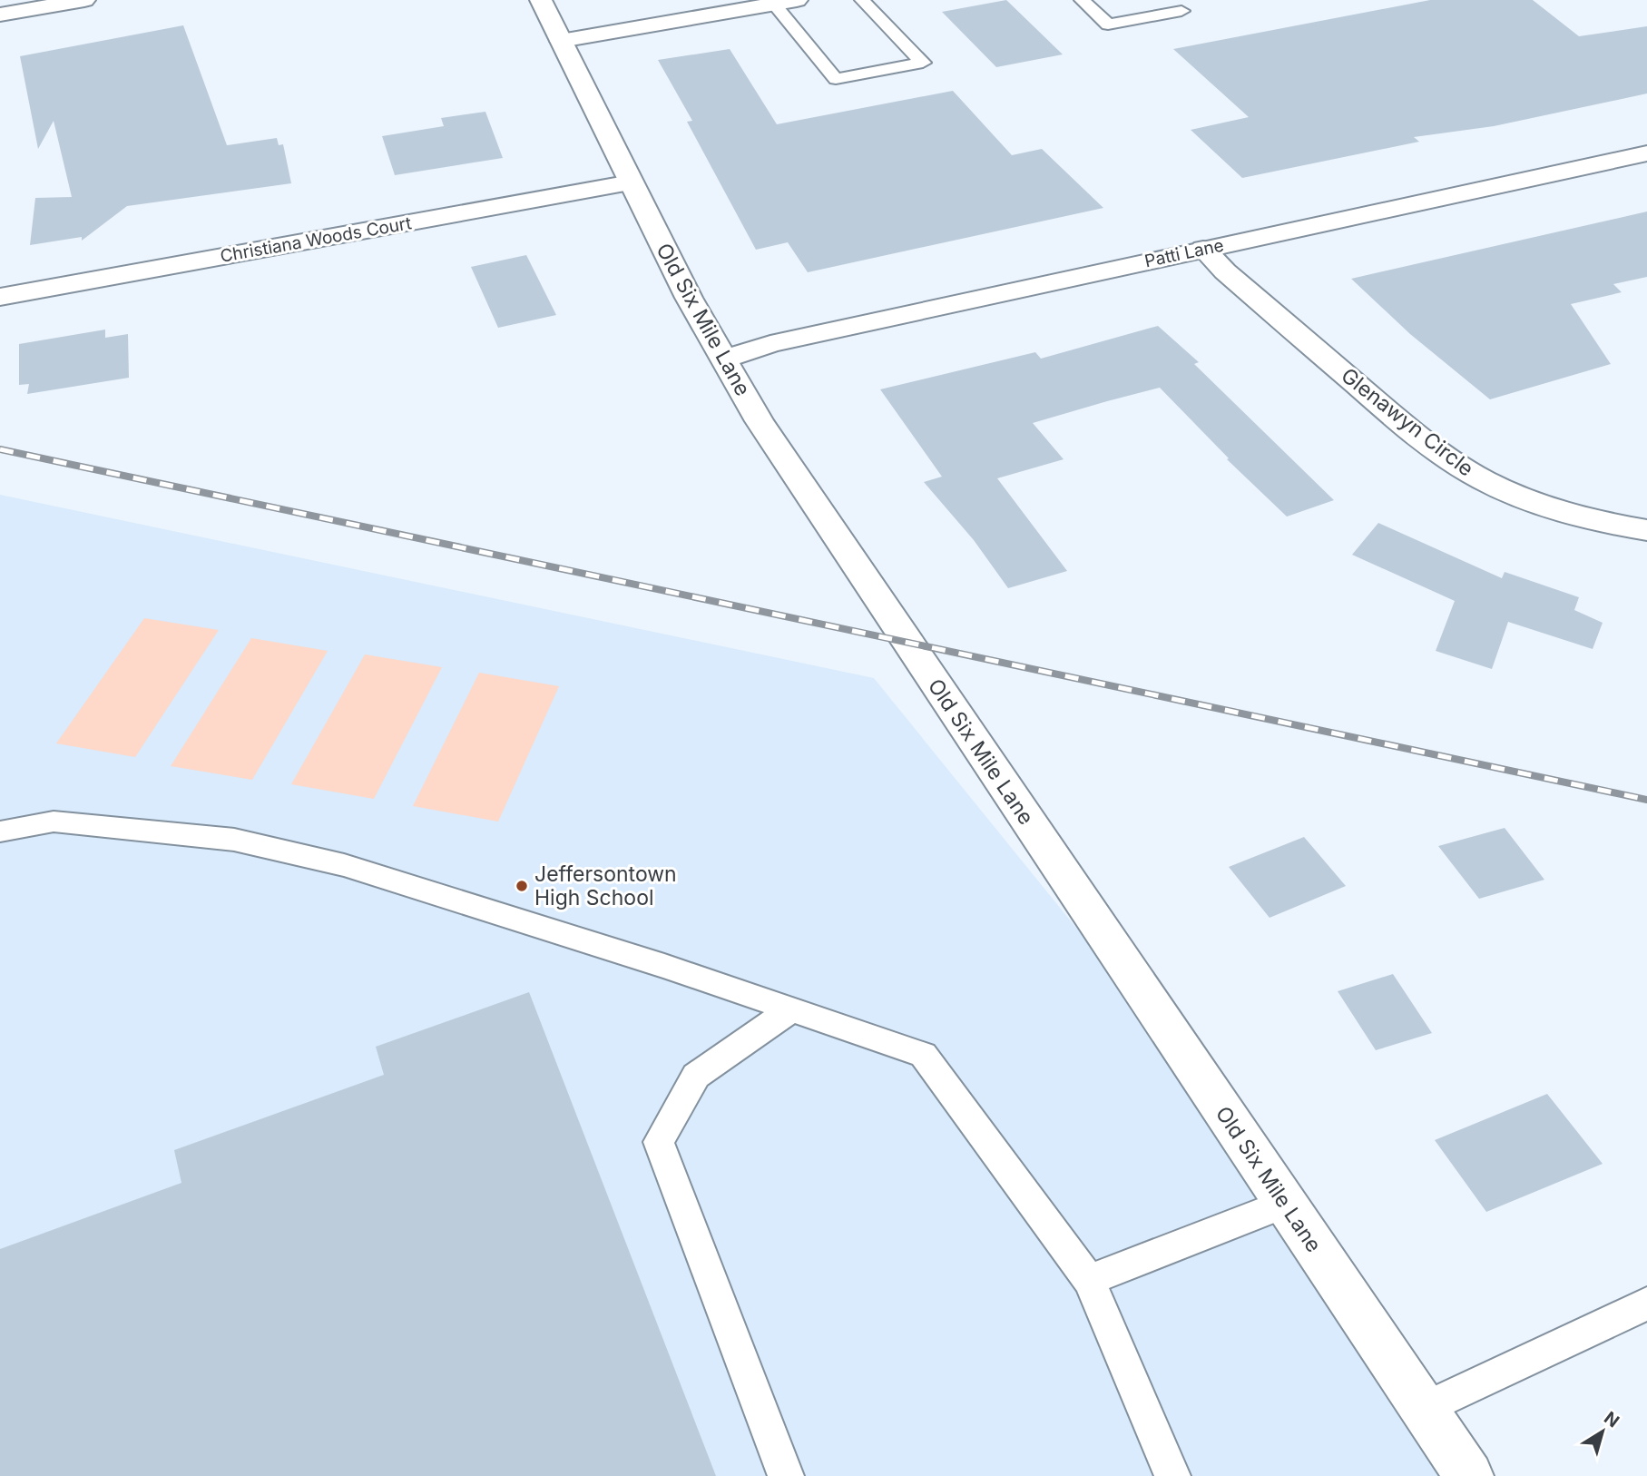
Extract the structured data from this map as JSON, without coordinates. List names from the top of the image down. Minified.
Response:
{"streets":{"street":["Christiana Woods Court","Patti Lane","Old Six Mile Lane","Glenawyn Circle"]},"crossings":[["Christiana Woods Court","Old Six Mile Lane"],["Patti Lane","Old Six Mile Lane"],["Patti Lane","Glenawyn Circle"]],"places":["Jeffersontown High School"],"north":"top right"}
